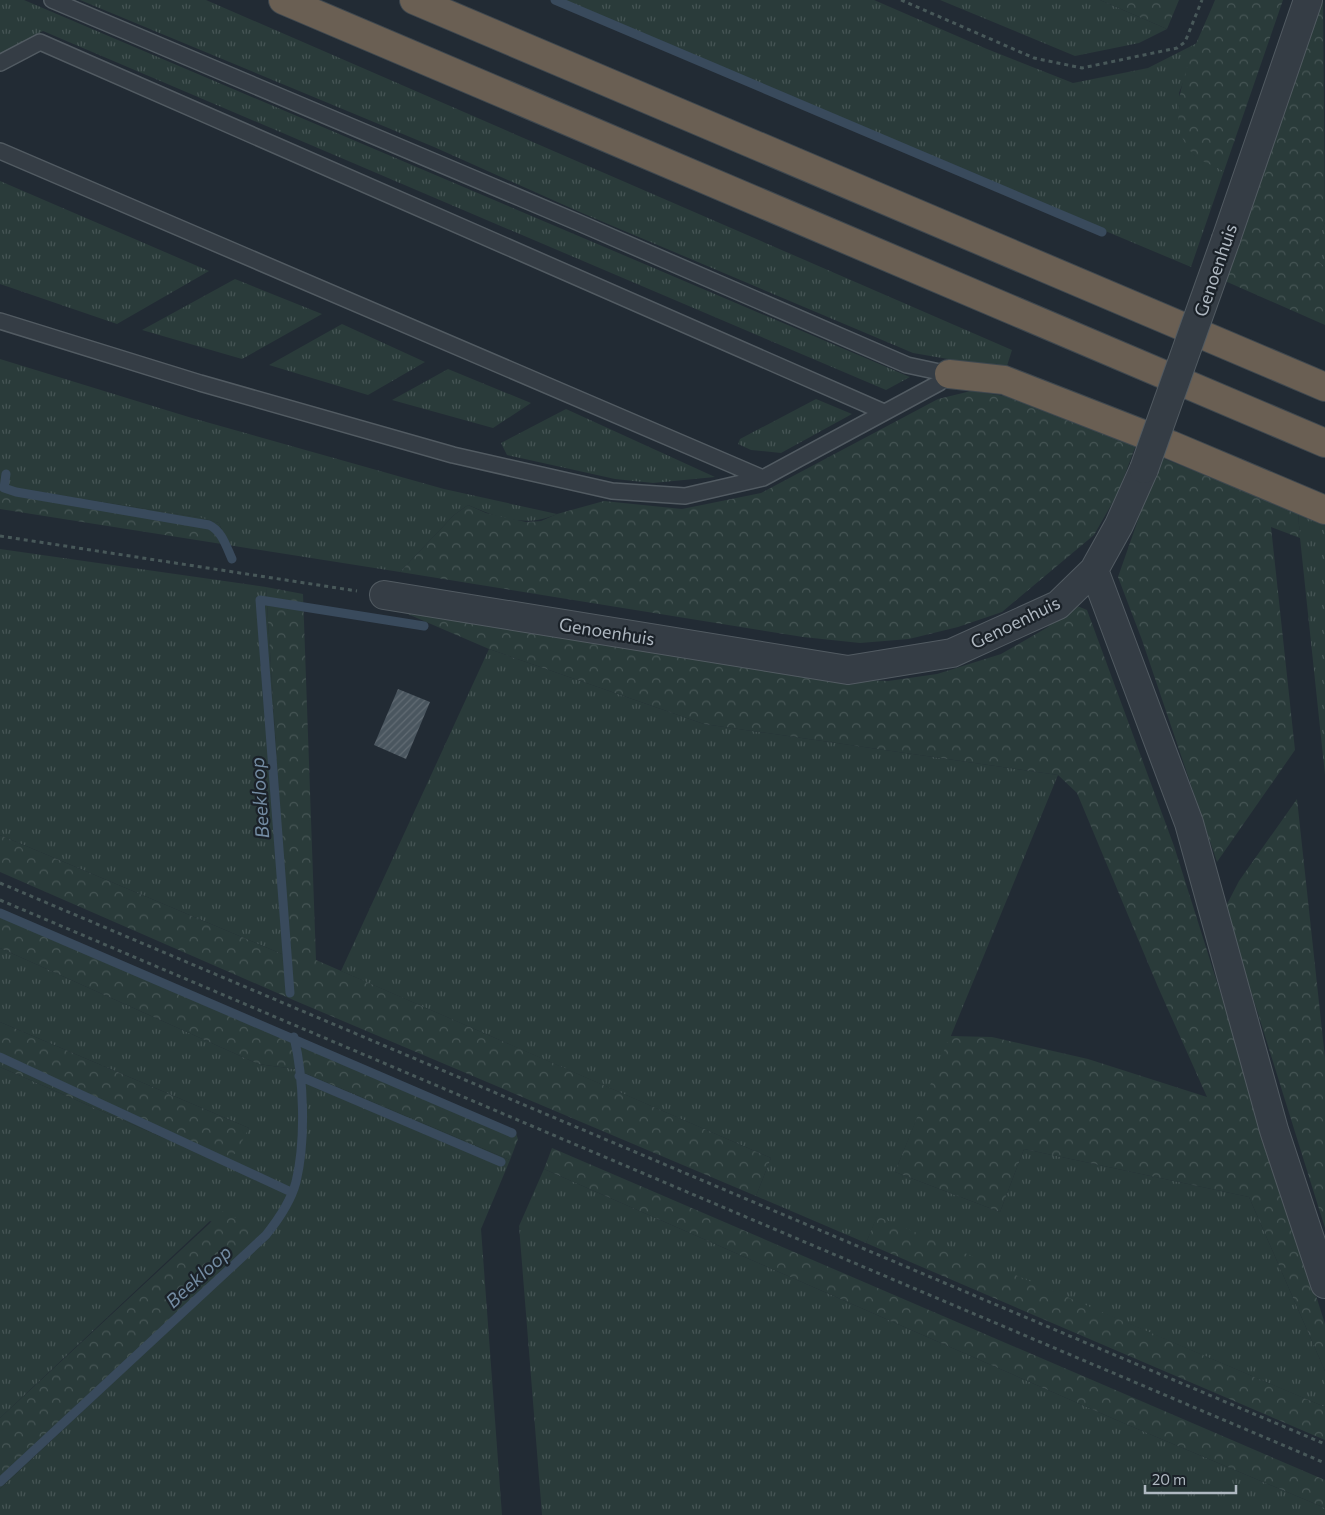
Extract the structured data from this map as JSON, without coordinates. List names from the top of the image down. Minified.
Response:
{"streets":{"street":["Genoenhuis"]},"water":["Beekloop"],"scale_bar":"20 m"}
